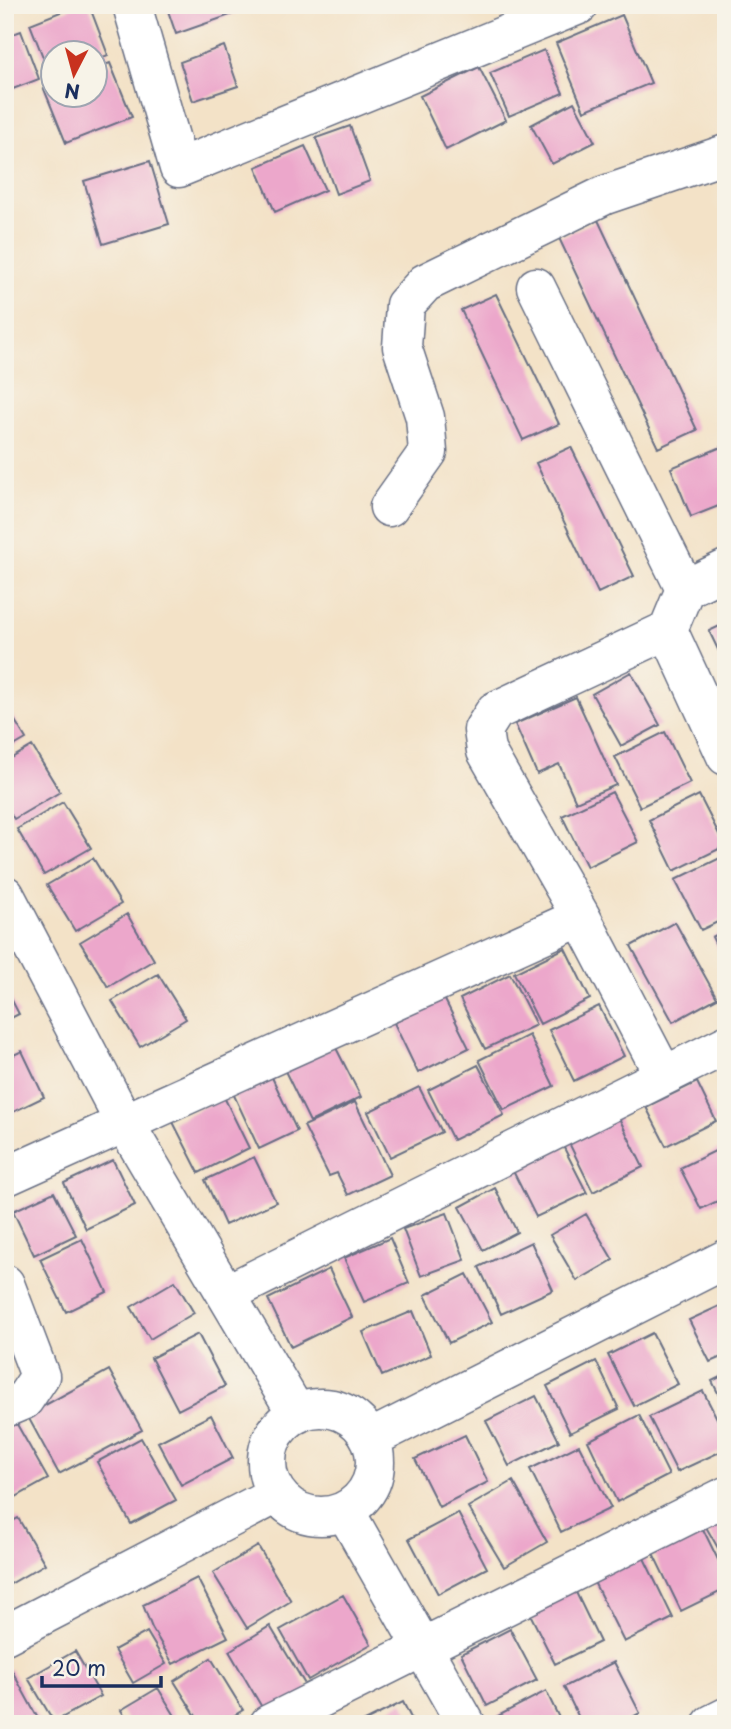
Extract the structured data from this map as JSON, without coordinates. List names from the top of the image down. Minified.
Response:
{"scale_bar":"20 m","north":"bottom"}
